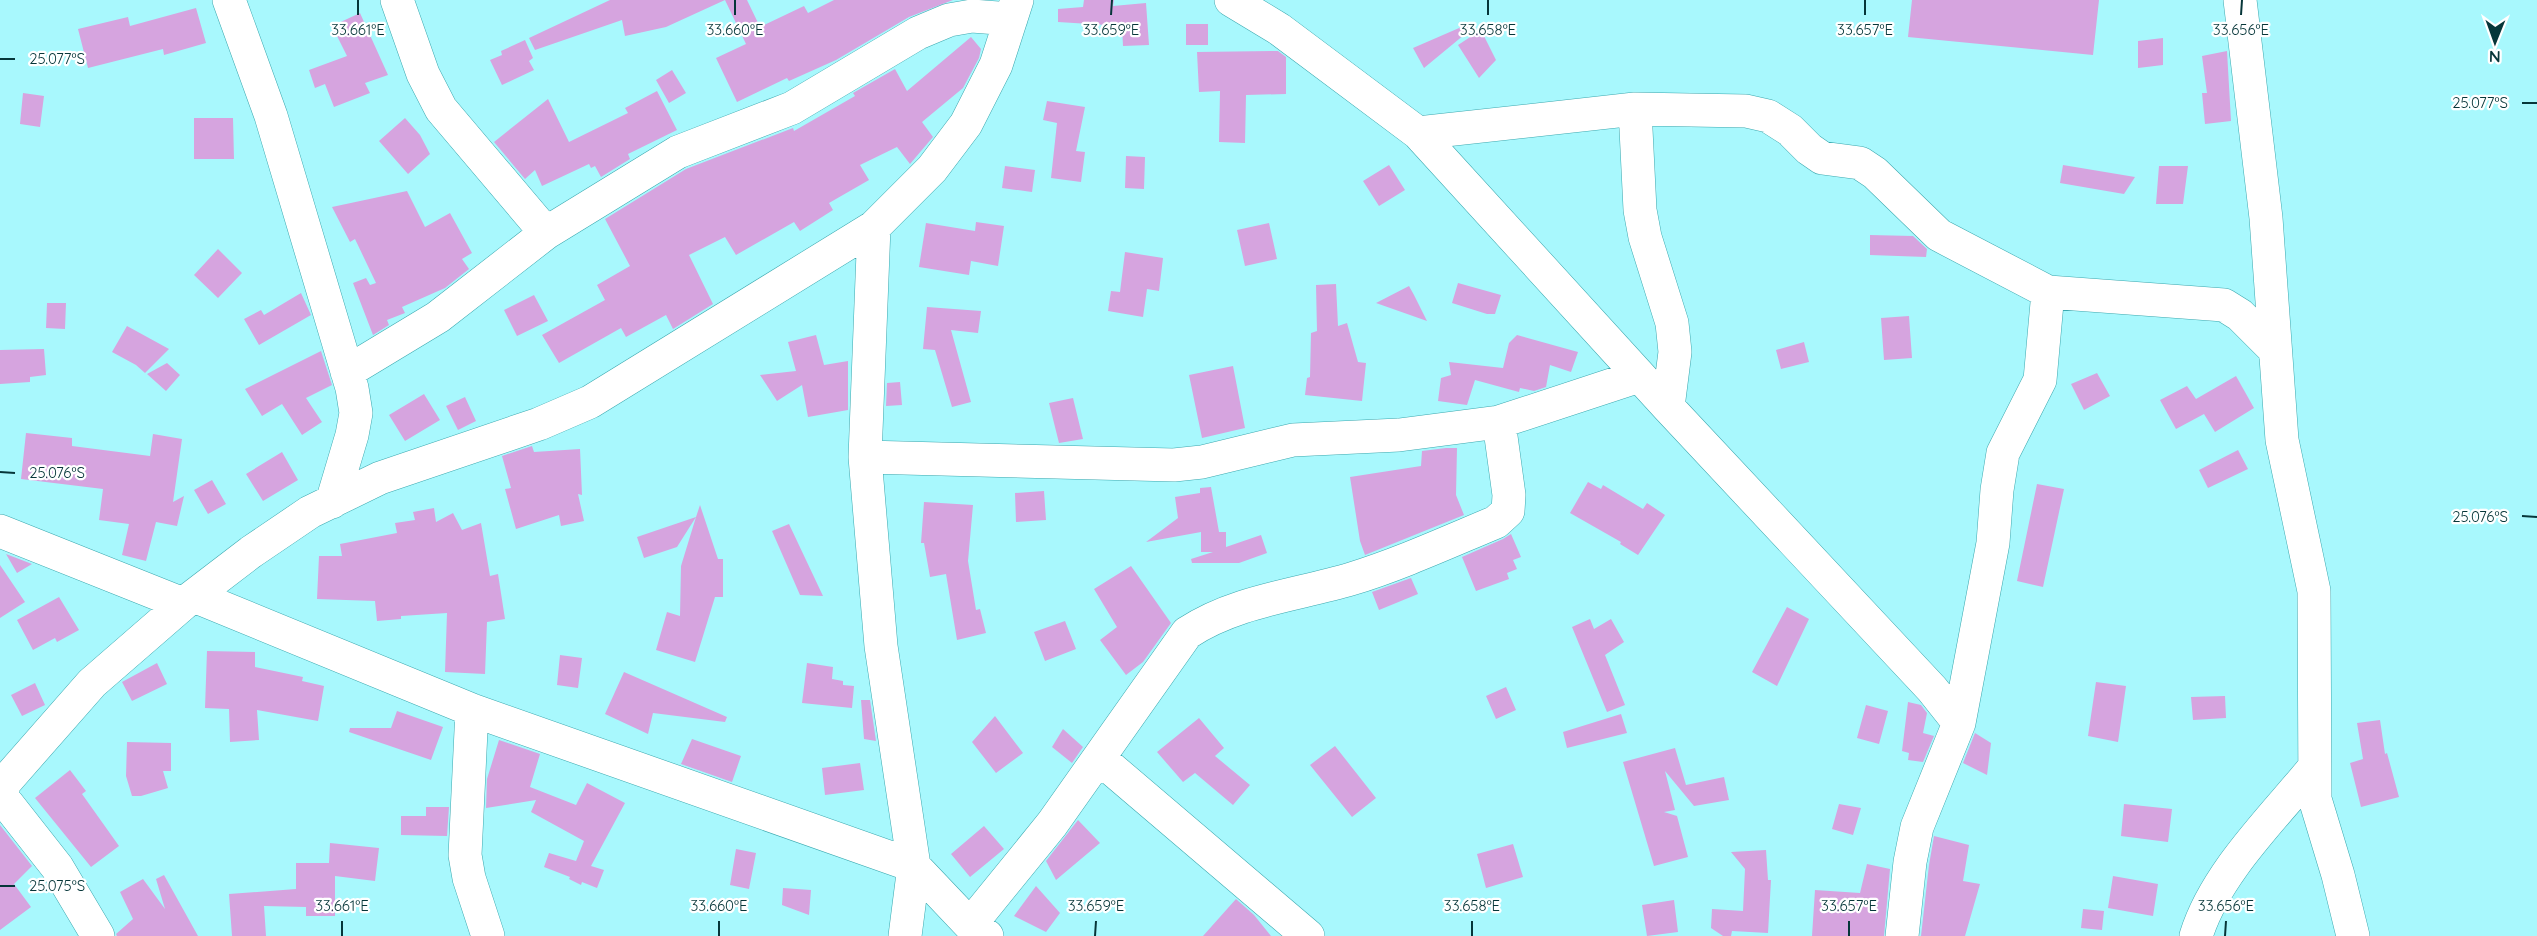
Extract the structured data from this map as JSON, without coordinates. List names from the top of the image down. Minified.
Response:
{"north":"bottom","coordinates":["33.661°E","33.660°E","33.659°E","33.658°E","33.657°E","33.656°E","25.077°S","25.076°S","25.075°S"]}
